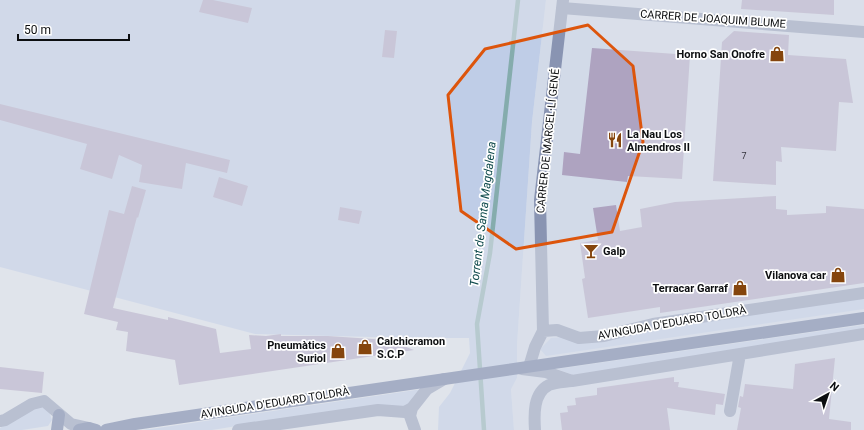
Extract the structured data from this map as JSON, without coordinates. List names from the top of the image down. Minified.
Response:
{"streets":{"street":["CARRER DE JOAQUIM BLUME","CARRER DE MARCEL·LÍ GENÉ","AVINGUDA D'EDUARD TOLDRÀ"]},"crossings":[["CARRER DE JOAQUIM BLUME","CARRER DE MARCEL·LÍ GENÉ"],["CARRER DE MARCEL·LÍ GENÉ","AVINGUDA D'EDUARD TOLDRÀ"]],"water":["Torrent de Santa Magdalena"],"places":{"shop":["Horno San Onofre","Vilanova car","Terracar Garraf","Calchicramon S.C.P","Pneumàtics Suriol"],"restaurant":["La Nau Los Almendros II"],"bar":["Galp"]},"house_numbers":["7"],"scale_bar":"50 m","north":"top right"}
